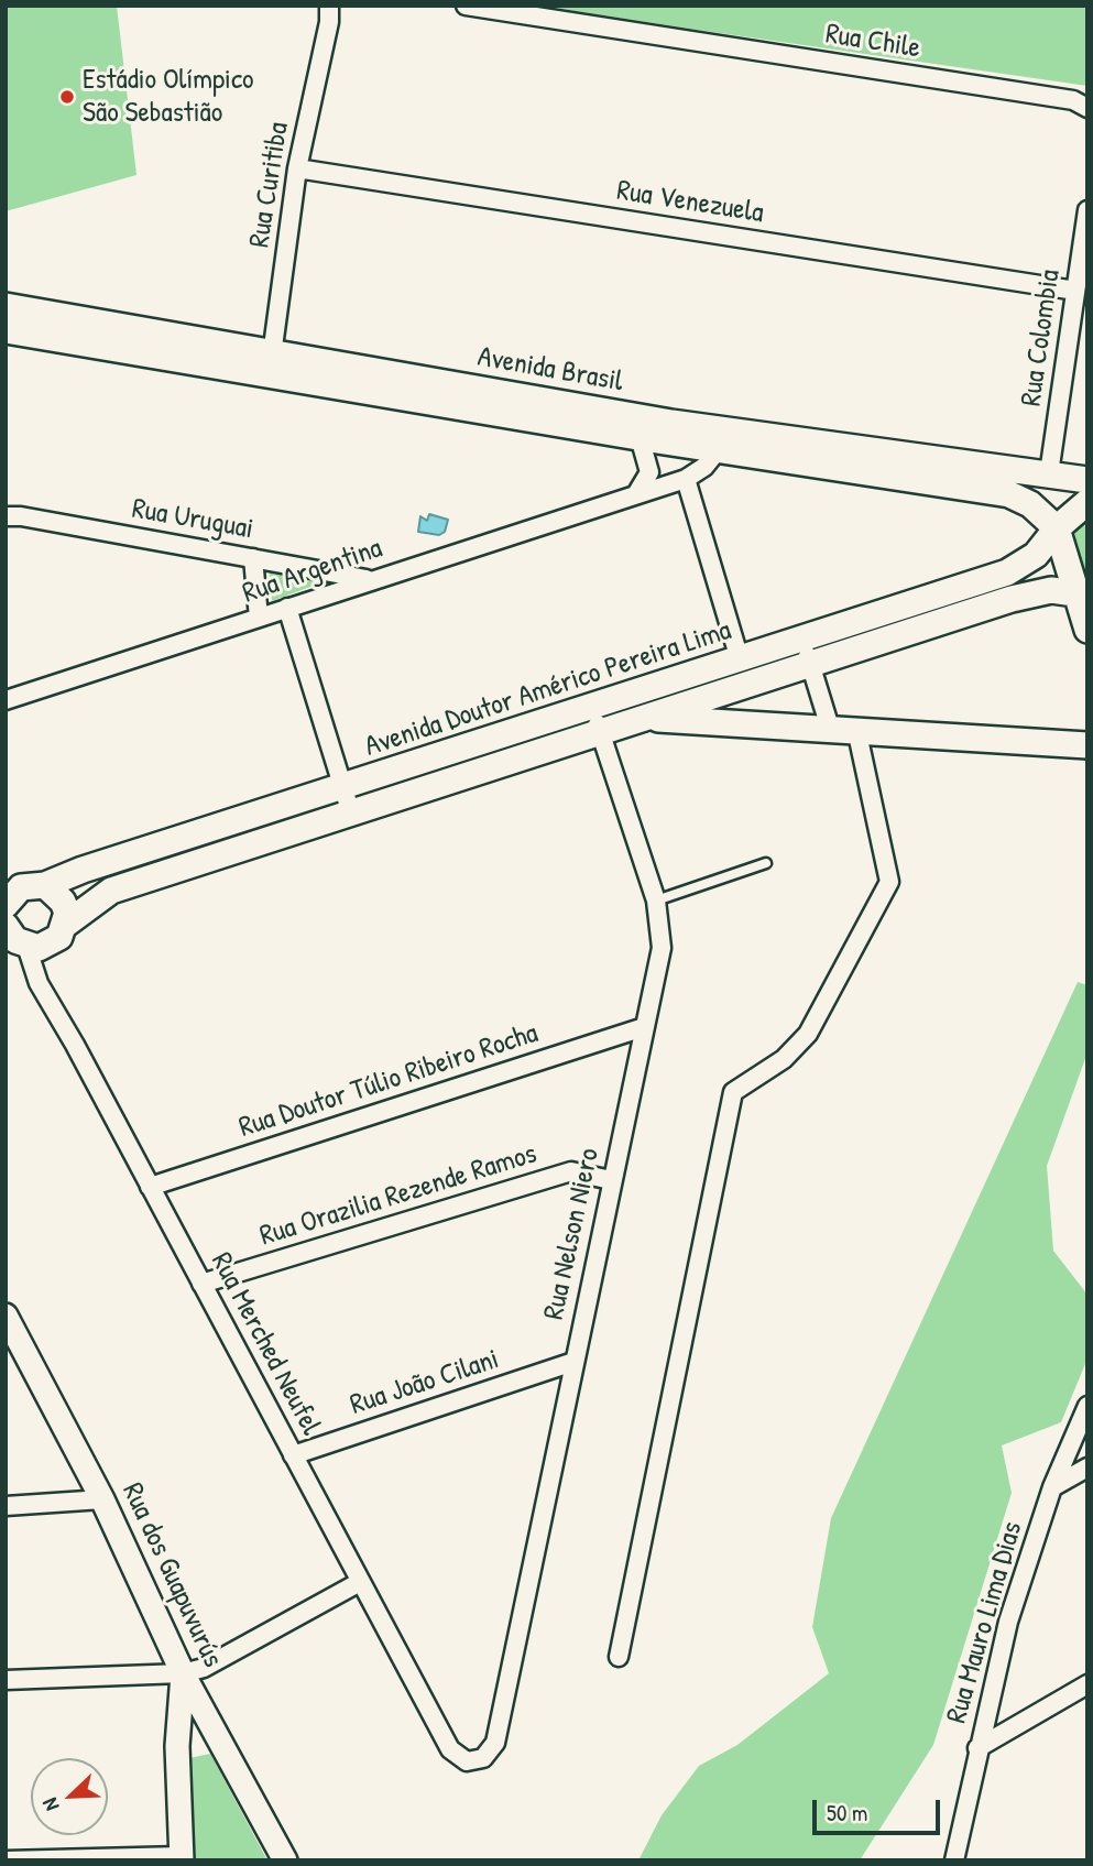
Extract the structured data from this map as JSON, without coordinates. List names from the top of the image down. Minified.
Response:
{"streets":{"main road":["Avenida Brasil","Avenida Doutor Américo Pereira Lima"],"street":["Rua Chile","Rua Curitiba","Rua Venezuela","Rua Colombia","Rua Uruguai","Rua Argentina","Rua Doutor Túlio Ribeiro Rocha","Rua Orazilia Rezende Ramos","Rua Nelson Niero","Rua Merched Neufel","Rua João Cilani","Rua dos Guapuvurús","Rua Mauro Lima Dias"]},"crossings":[["Rua Curitiba","Rua Venezuela"],["Rua Curitiba","Avenida Brasil"],["Rua Venezuela","Rua Colombia"],["Rua Colombia","Avenida Brasil"],["Avenida Brasil","Rua Argentina"],["Avenida Brasil","Avenida Doutor Américo Pereira Lima"],["Rua Uruguai","Rua Argentina"],["Avenida Doutor Américo Pereira Lima","Rua Nelson Niero"],["Avenida Doutor Américo Pereira Lima","Rua Merched Neufel"],["Rua Doutor Túlio Ribeiro Rocha","Rua Nelson Niero"],["Rua Doutor Túlio Ribeiro Rocha","Rua Merched Neufel"],["Rua Orazilia Rezende Ramos","Rua Nelson Niero"],["Rua Orazilia Rezende Ramos","Rua Merched Neufel"],["Rua Nelson Niero","Rua Merched Neufel"],["Rua Nelson Niero","Rua João Cilani"],["Rua Merched Neufel","Rua João Cilani"]],"places":["Estádio Olímpico São Sebastião"],"scale_bar":"50 m","north":"bottom left"}
